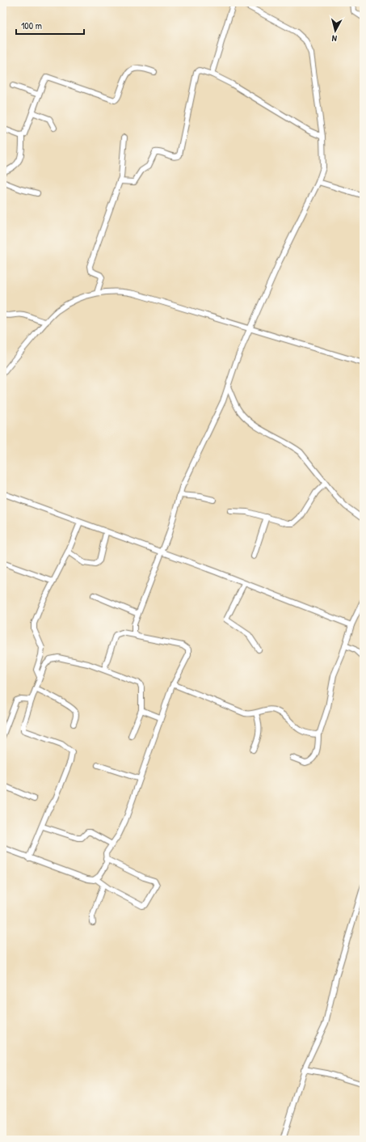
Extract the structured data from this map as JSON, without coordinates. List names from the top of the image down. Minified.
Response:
{"scale_bar":"100 m","north":"bottom"}
